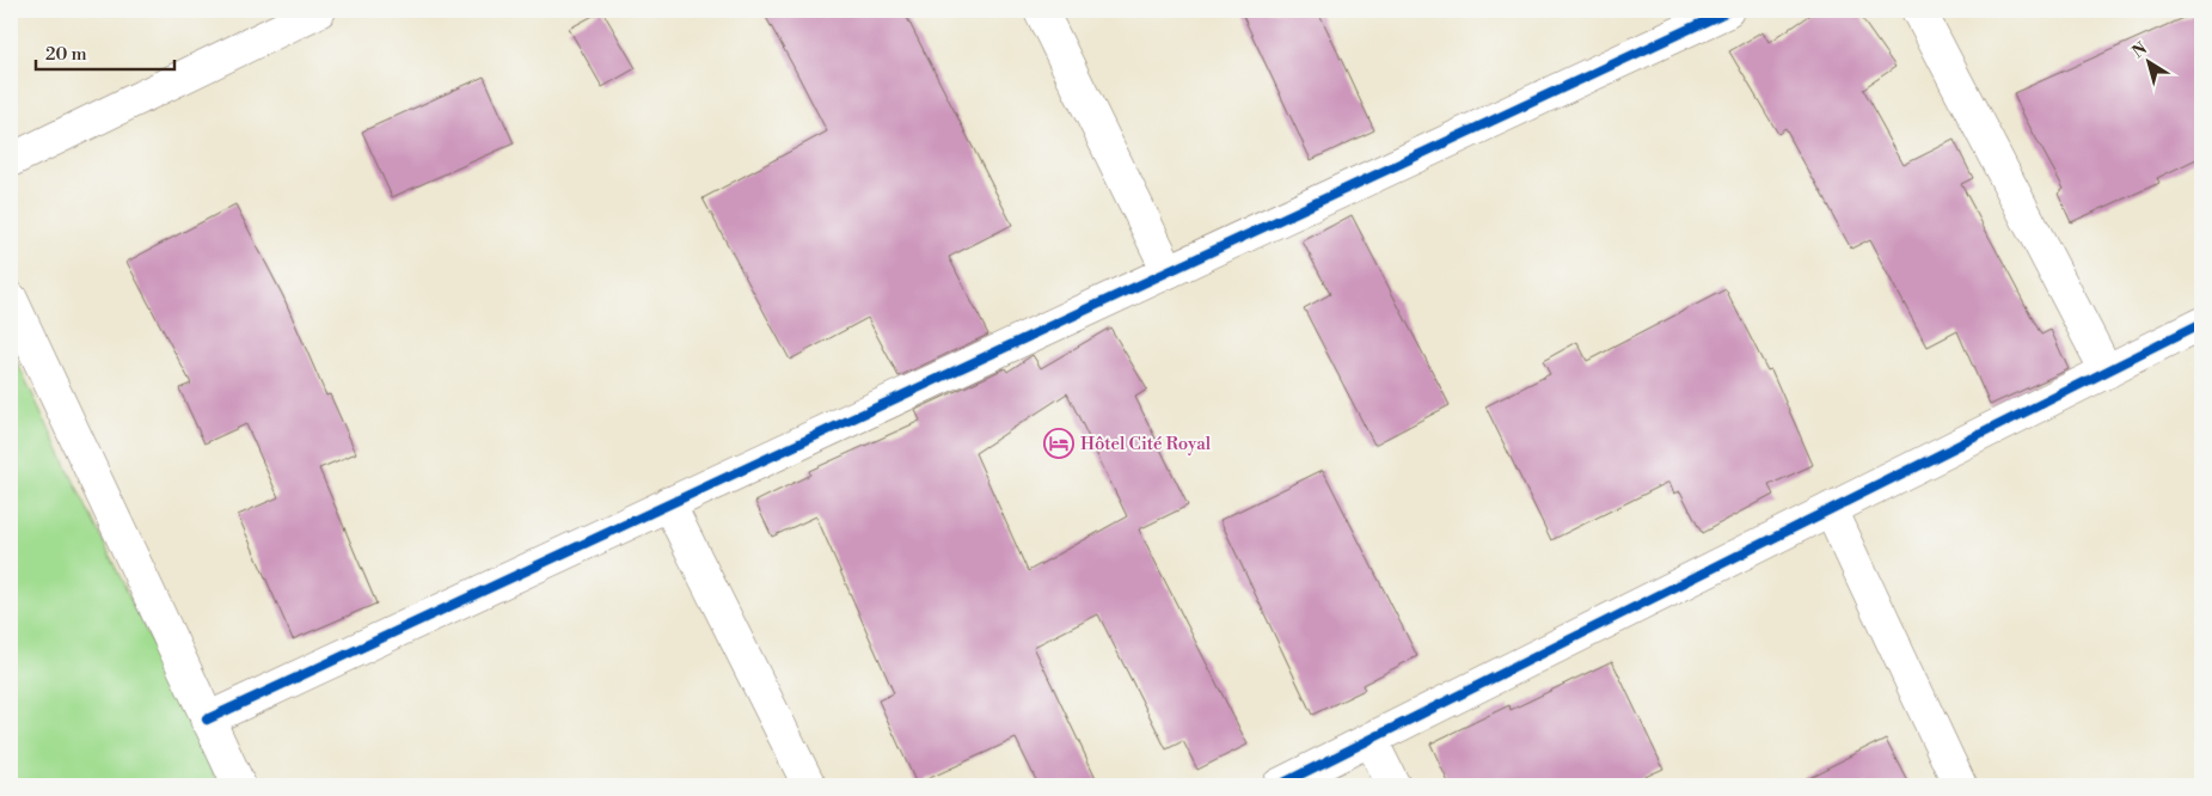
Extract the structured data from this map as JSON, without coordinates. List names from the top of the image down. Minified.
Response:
{"places":{"hotel":["Hôtel Cité Royal"]},"scale_bar":"20 m","north":"top left"}
